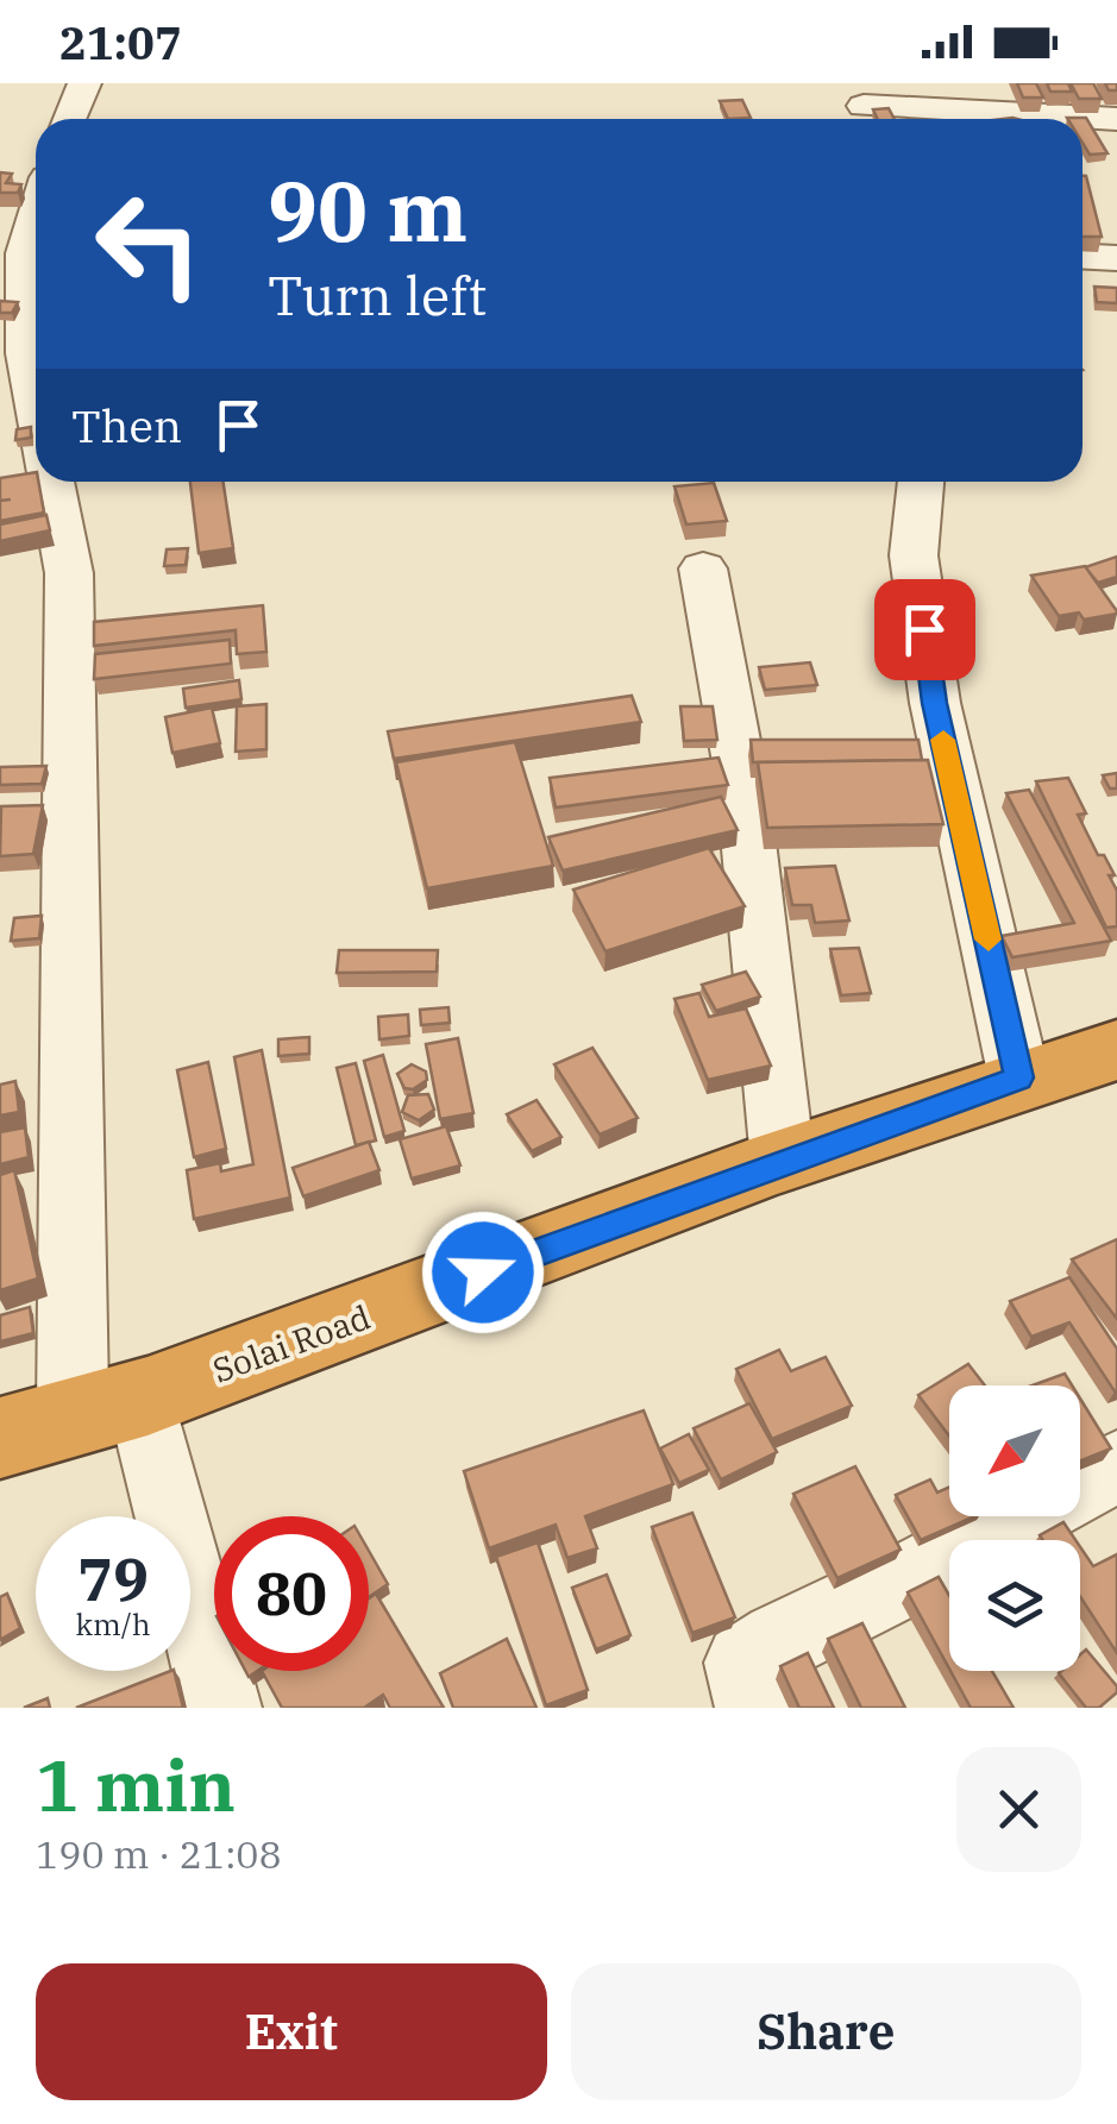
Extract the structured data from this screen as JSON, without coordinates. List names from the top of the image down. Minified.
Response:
{"streets":{"highway":["Solai Road"]},"north":"bottom left","page":{"status":"21:07","turn":["90 m","Turn left"],"then":"Then","speed":"79 km/h","limit":"80","heading":["1 min","190 m · 21:08"],"buttons":["Exit","Share"]}}
